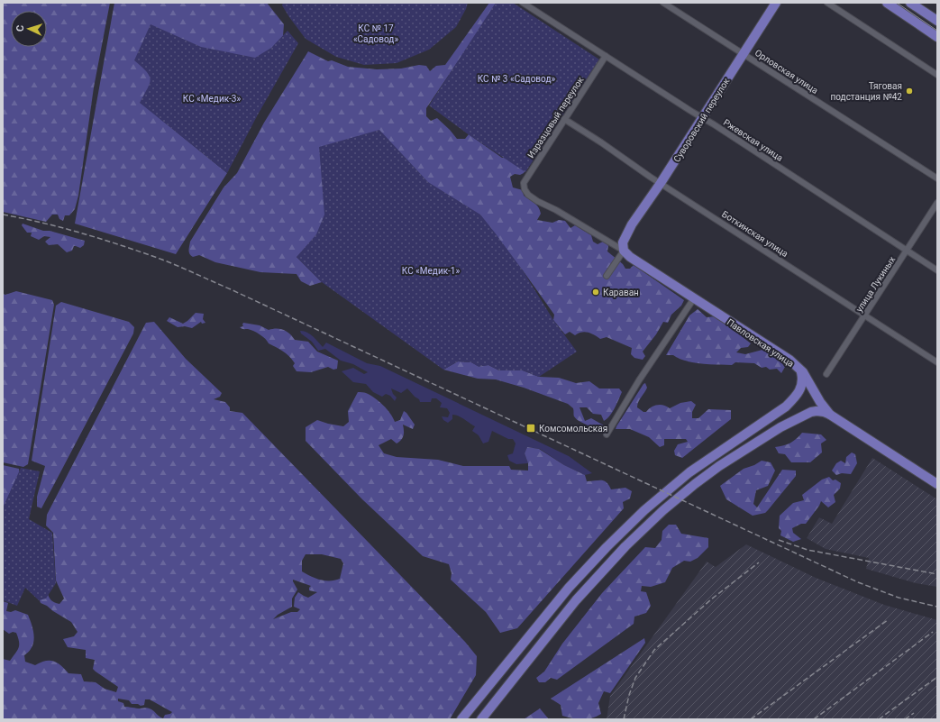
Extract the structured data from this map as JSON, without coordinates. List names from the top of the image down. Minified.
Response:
{"streets":{"main road":["Суворовский переулок","Павловская улица"],"street":["Орловская улица","Изразцовый переулок","Ржевская улица","Боткинская улица","улица Лукиных"]},"crossings":[["Орловская улица","Суворовский переулок"],["Изразцовый переулок","Ржевская улица"],["Изразцовый переулок","Боткинская улица"],["Изразцовый переулок","Павловская улица"],["Суворовский переулок","Ржевская улица"],["Суворовский переулок","Боткинская улица"],["Суворовский переулок","Павловская улица"],["Ржевская улица","улица Лукиных"],["Боткинская улица","улица Лукиных"]],"parks":["КС № 17 «Садовод»","КС № 3 «Садовод»","КС «Медик-3»","КС «Медик-1»"],"places":{"other":["Тяговая подстанция №42","Караван"],"transit":["Комсомольская"]},"north":"left"}
